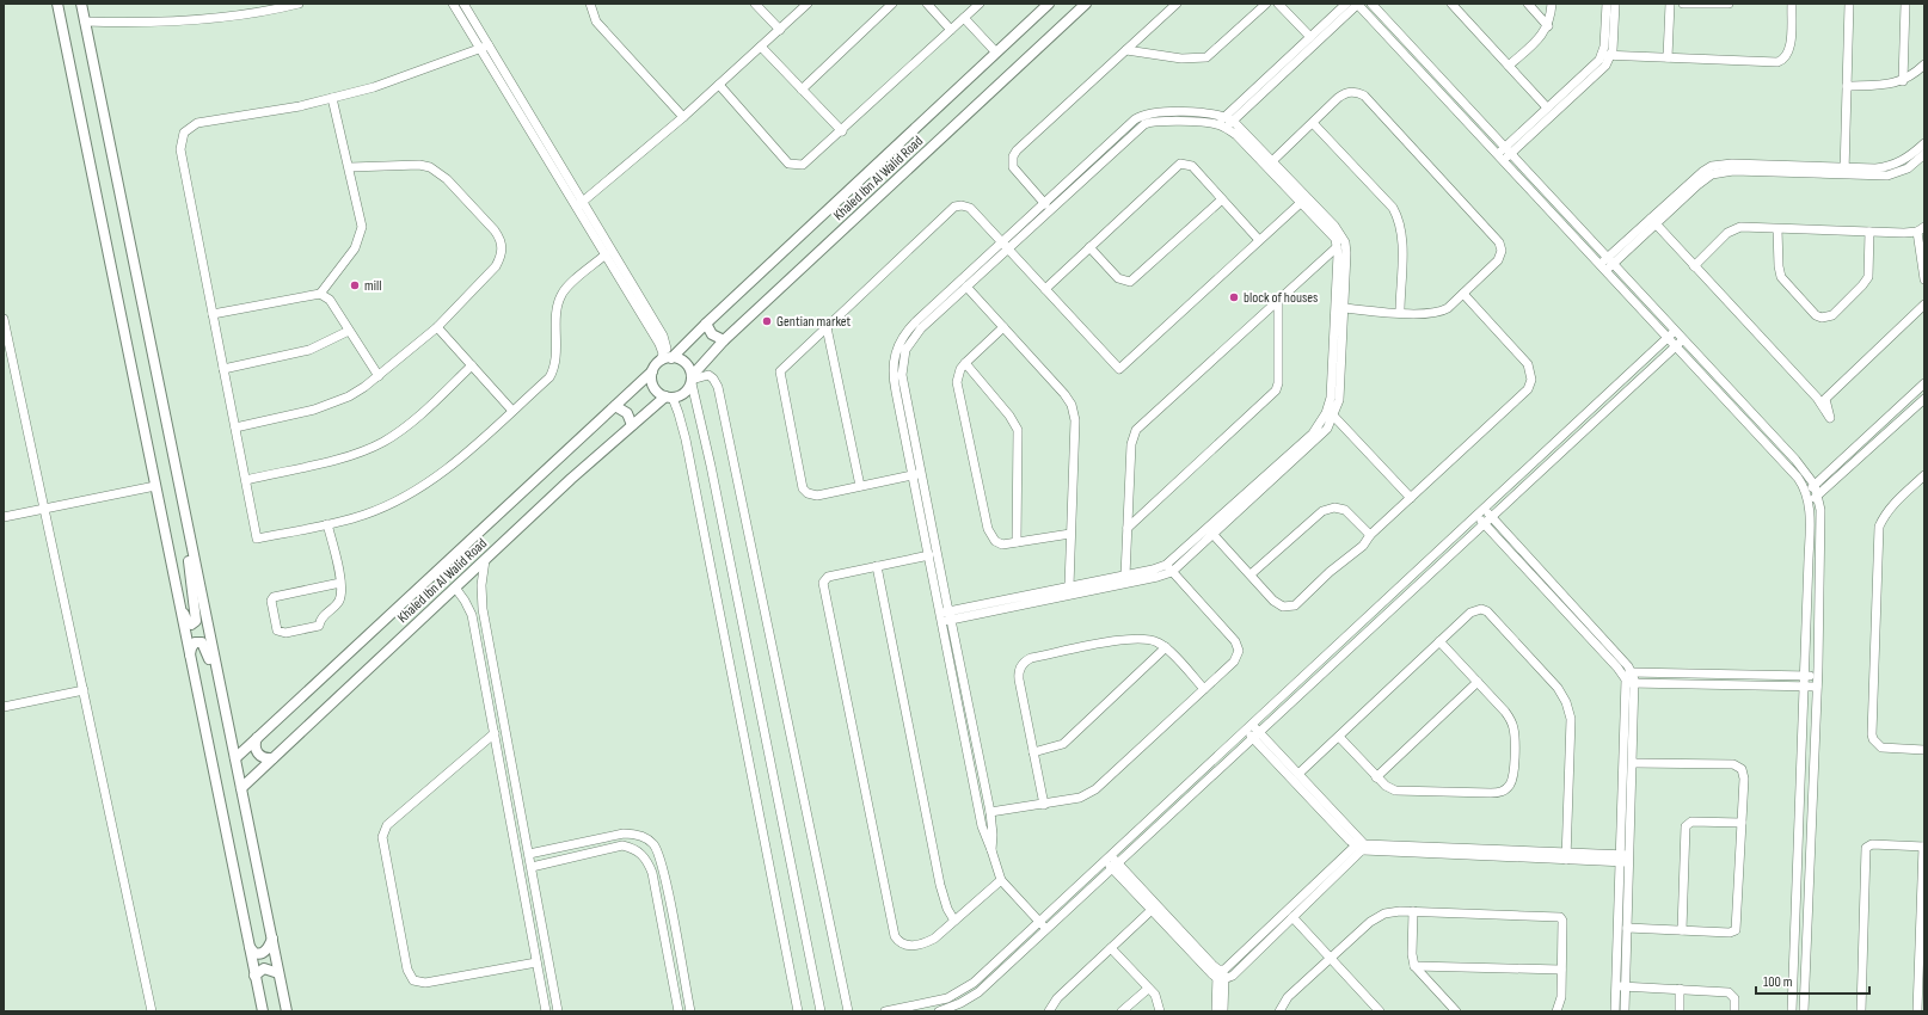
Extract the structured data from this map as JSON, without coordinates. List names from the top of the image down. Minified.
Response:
{"streets":{"street":["Khaled Ibn Al Walid Road"]},"places":["mill","block of houses","Gentian market"],"scale_bar":"100 m"}
